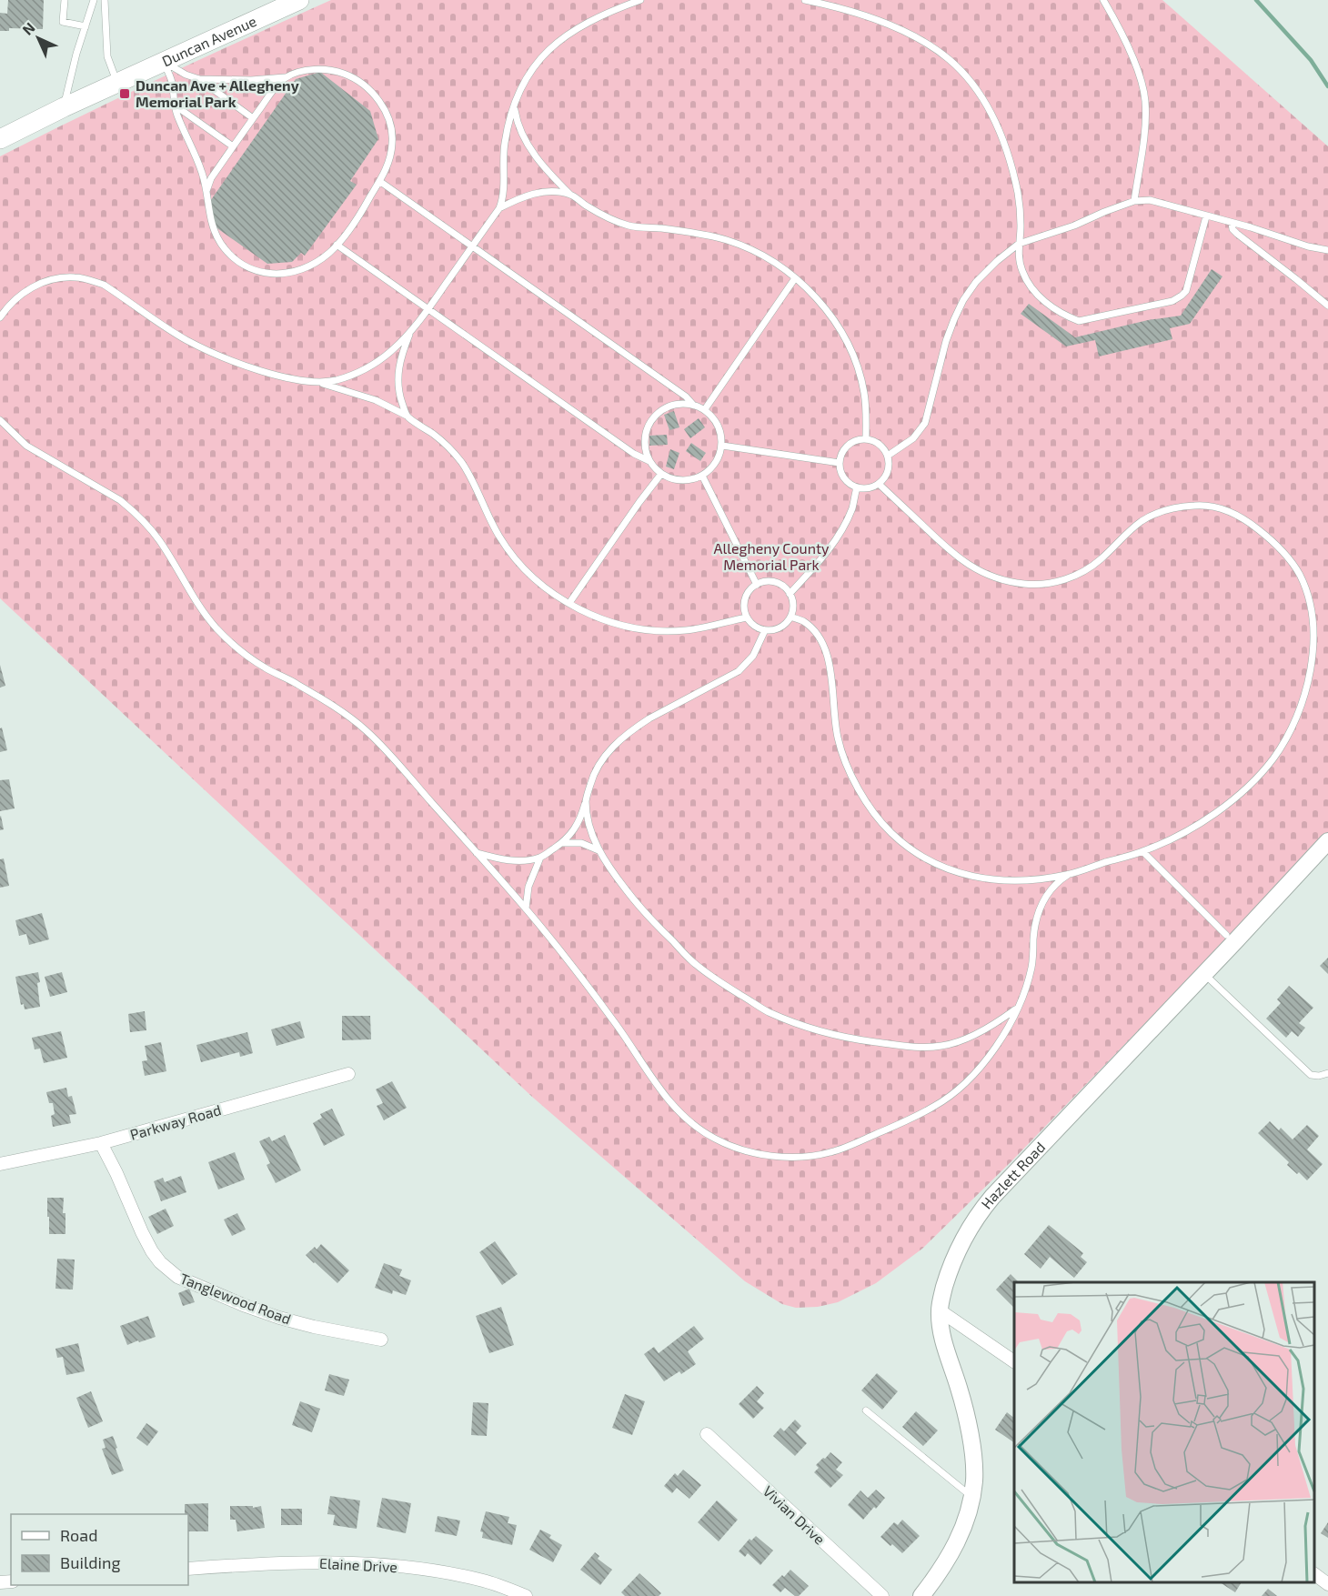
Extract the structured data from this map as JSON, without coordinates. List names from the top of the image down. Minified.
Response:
{"streets":{"main road":["Duncan Avenue"],"street":["Parkway Road","Hazlett Road","Tanglewood Road","Vivian Drive","Elaine Drive"]},"crossings":[["Parkway Road","Tanglewood Road"]],"parks":["Allegheny County Memorial Park"],"places":{"transit":["Duncan Ave + Allegheny Memorial Park"]},"legend":["Road","Building"],"north":"top left"}
